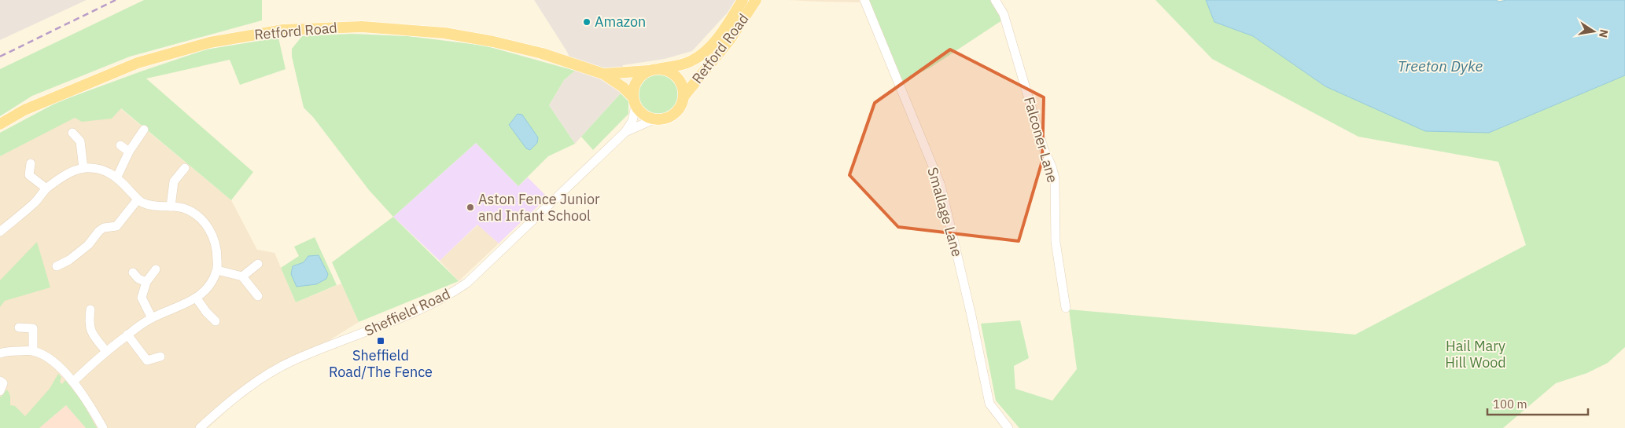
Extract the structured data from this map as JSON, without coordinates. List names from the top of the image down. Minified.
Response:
{"streets":{"main road":["Retford Road"],"street":["Falconer Lane","Smallage Lane","Sheffield Road"]},"crossings":[["Retford Road","Sheffield Road"]],"water":["Treeton Dyke"],"parks":["Hail Mary Hill Wood"],"places":{"other":["Amazon","Aston Fence Junior and Infant School"],"transit":["Sheffield Road/The Fence"]},"scale_bar":"100 m","north":"right"}
